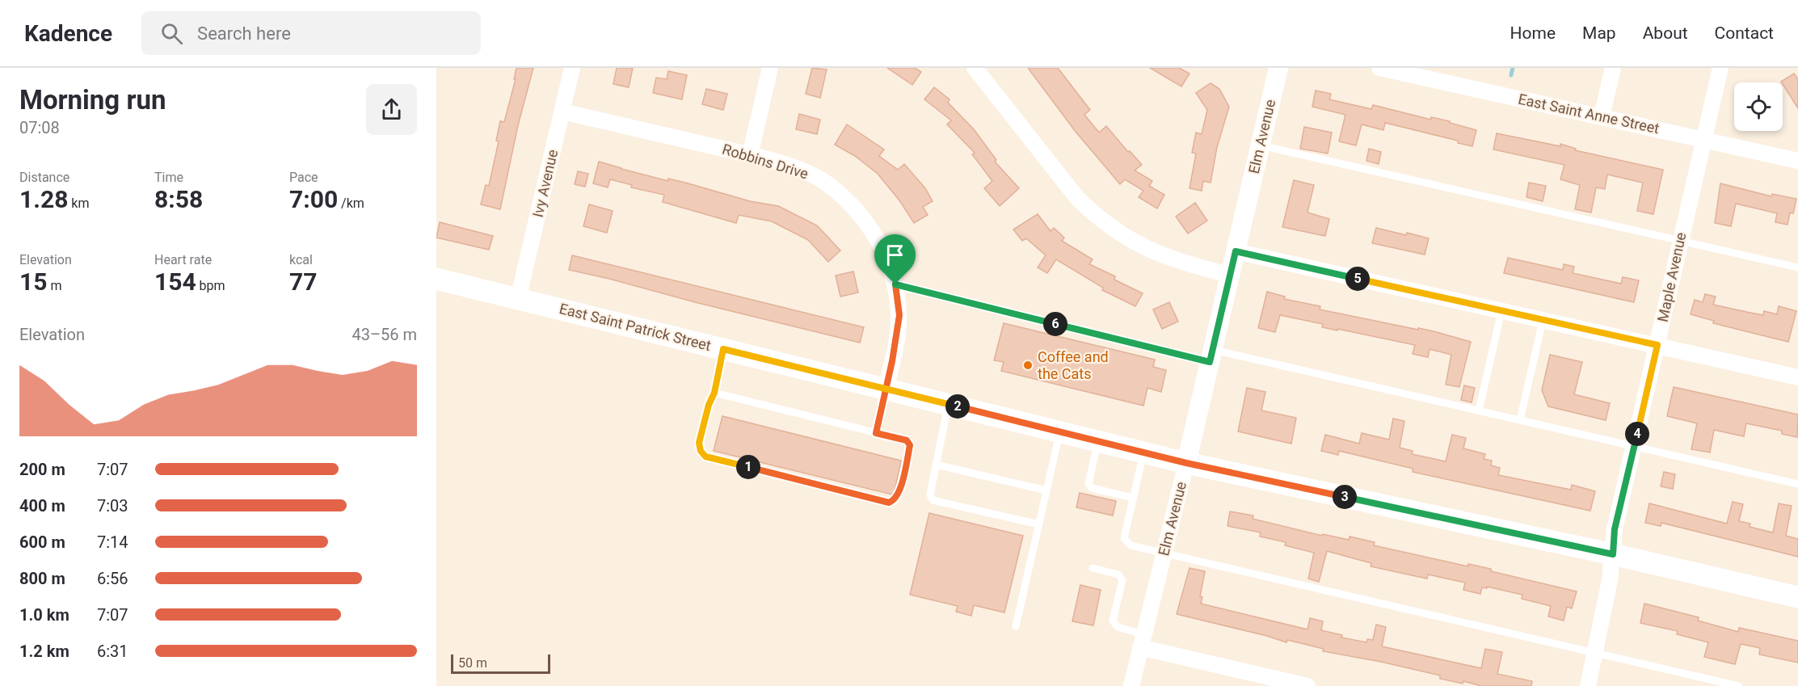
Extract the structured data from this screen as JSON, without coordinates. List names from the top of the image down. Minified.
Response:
{"streets":{"main road":["East Saint Patrick Street"],"street":["East Saint Anne Street","Elm Avenue","Robbins Drive","Ivy Avenue","Maple Avenue"]},"crossings":[["East Saint Anne Street","Maple Avenue"],["Elm Avenue","East Saint Patrick Street"],["Robbins Drive","Ivy Avenue"],["Robbins Drive","East Saint Patrick Street"],["Ivy Avenue","East Saint Patrick Street"],["Maple Avenue","East Saint Patrick Street"]],"places":["Coffee and the Cats"],"scale_bar":"50 m","page":{"header":"Kadence","search":"Search here","nav":["Home","Map","About","Contact"],"heading":["Morning run","07:08"],"stats":[["Distance","1.28 km"],["Time","8:58"],["Pace","7:00 /km"],["Elevation","15 m"],["Heart rate","154 bpm"],["kcal","77"]],"pins":["5","6","2","4","1","3"],"chart":["Elevation","43–56 m"],"list":[{"name":"200 m","note":"7:07"},{"name":"400 m","note":"7:03"},{"name":"600 m","note":"7:14"},{"name":"800 m","note":"6:56"},{"name":"1.0 km","note":"7:07"},{"name":"1.2 km","note":"6:31"}],"scale":"50 m"}}
